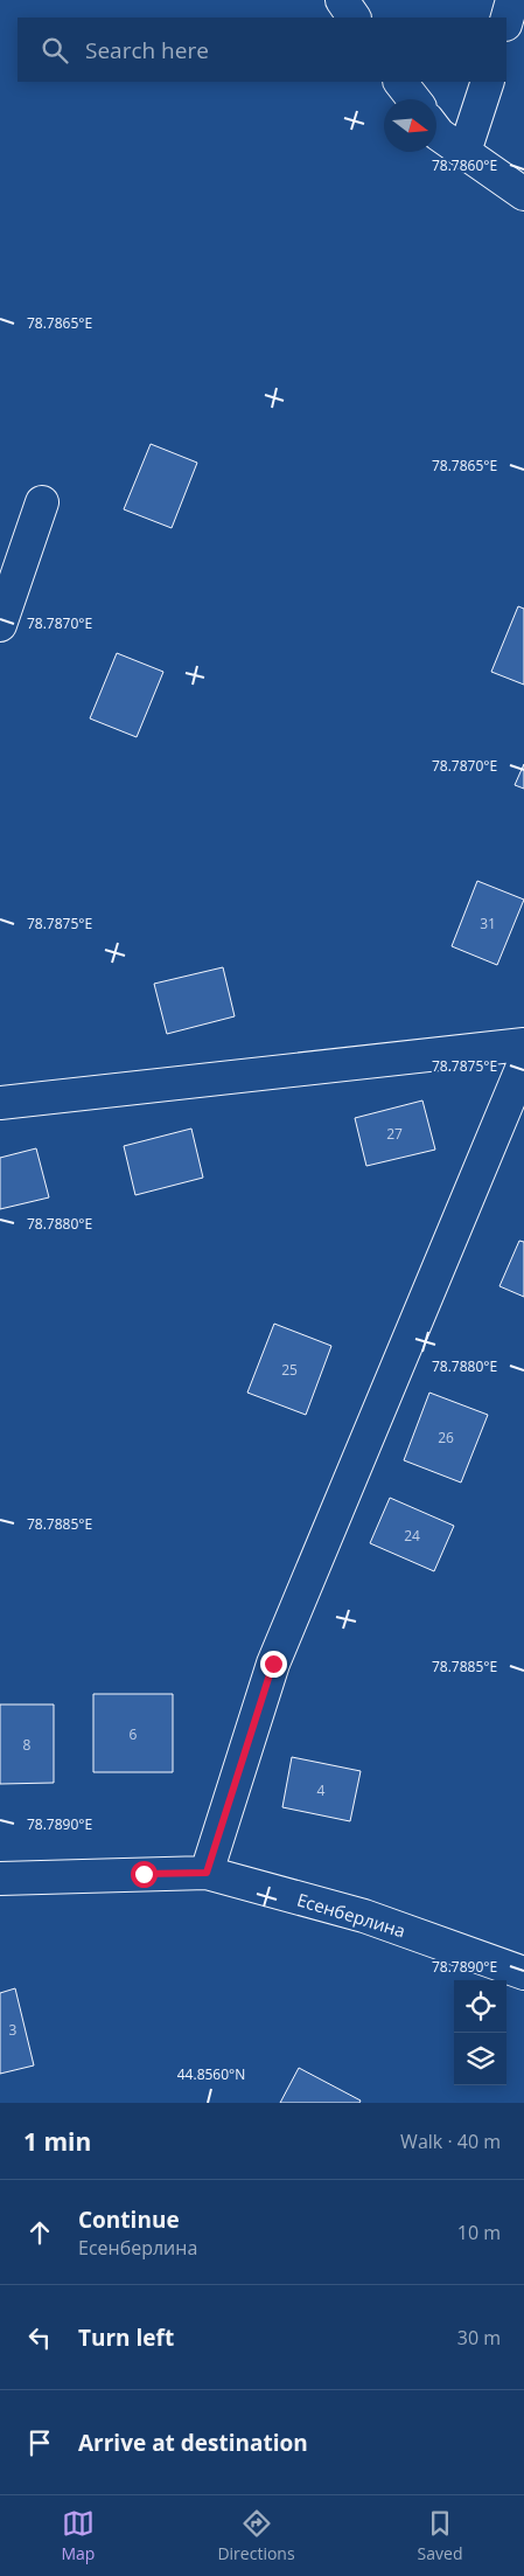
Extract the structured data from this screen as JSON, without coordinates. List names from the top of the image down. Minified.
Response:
{"streets":{"street":["Есенберлина"]},"house_numbers":["31","27","25","26","24","6","8","4","3"],"north":"right","page":{"search":"Search here","heading":["1 min","Walk · 40 m"],"list":[["Continue","Есенберлина","10 m"],["Turn left","30 m"],"Arrive at destination"],"nav":["Map","Directions","Saved"]},"coordinates":["78.7860°E","78.7865°E","78.7870°E","78.7875°E","78.7880°E","78.7885°E","78.7890°E","44.8560°N"]}
